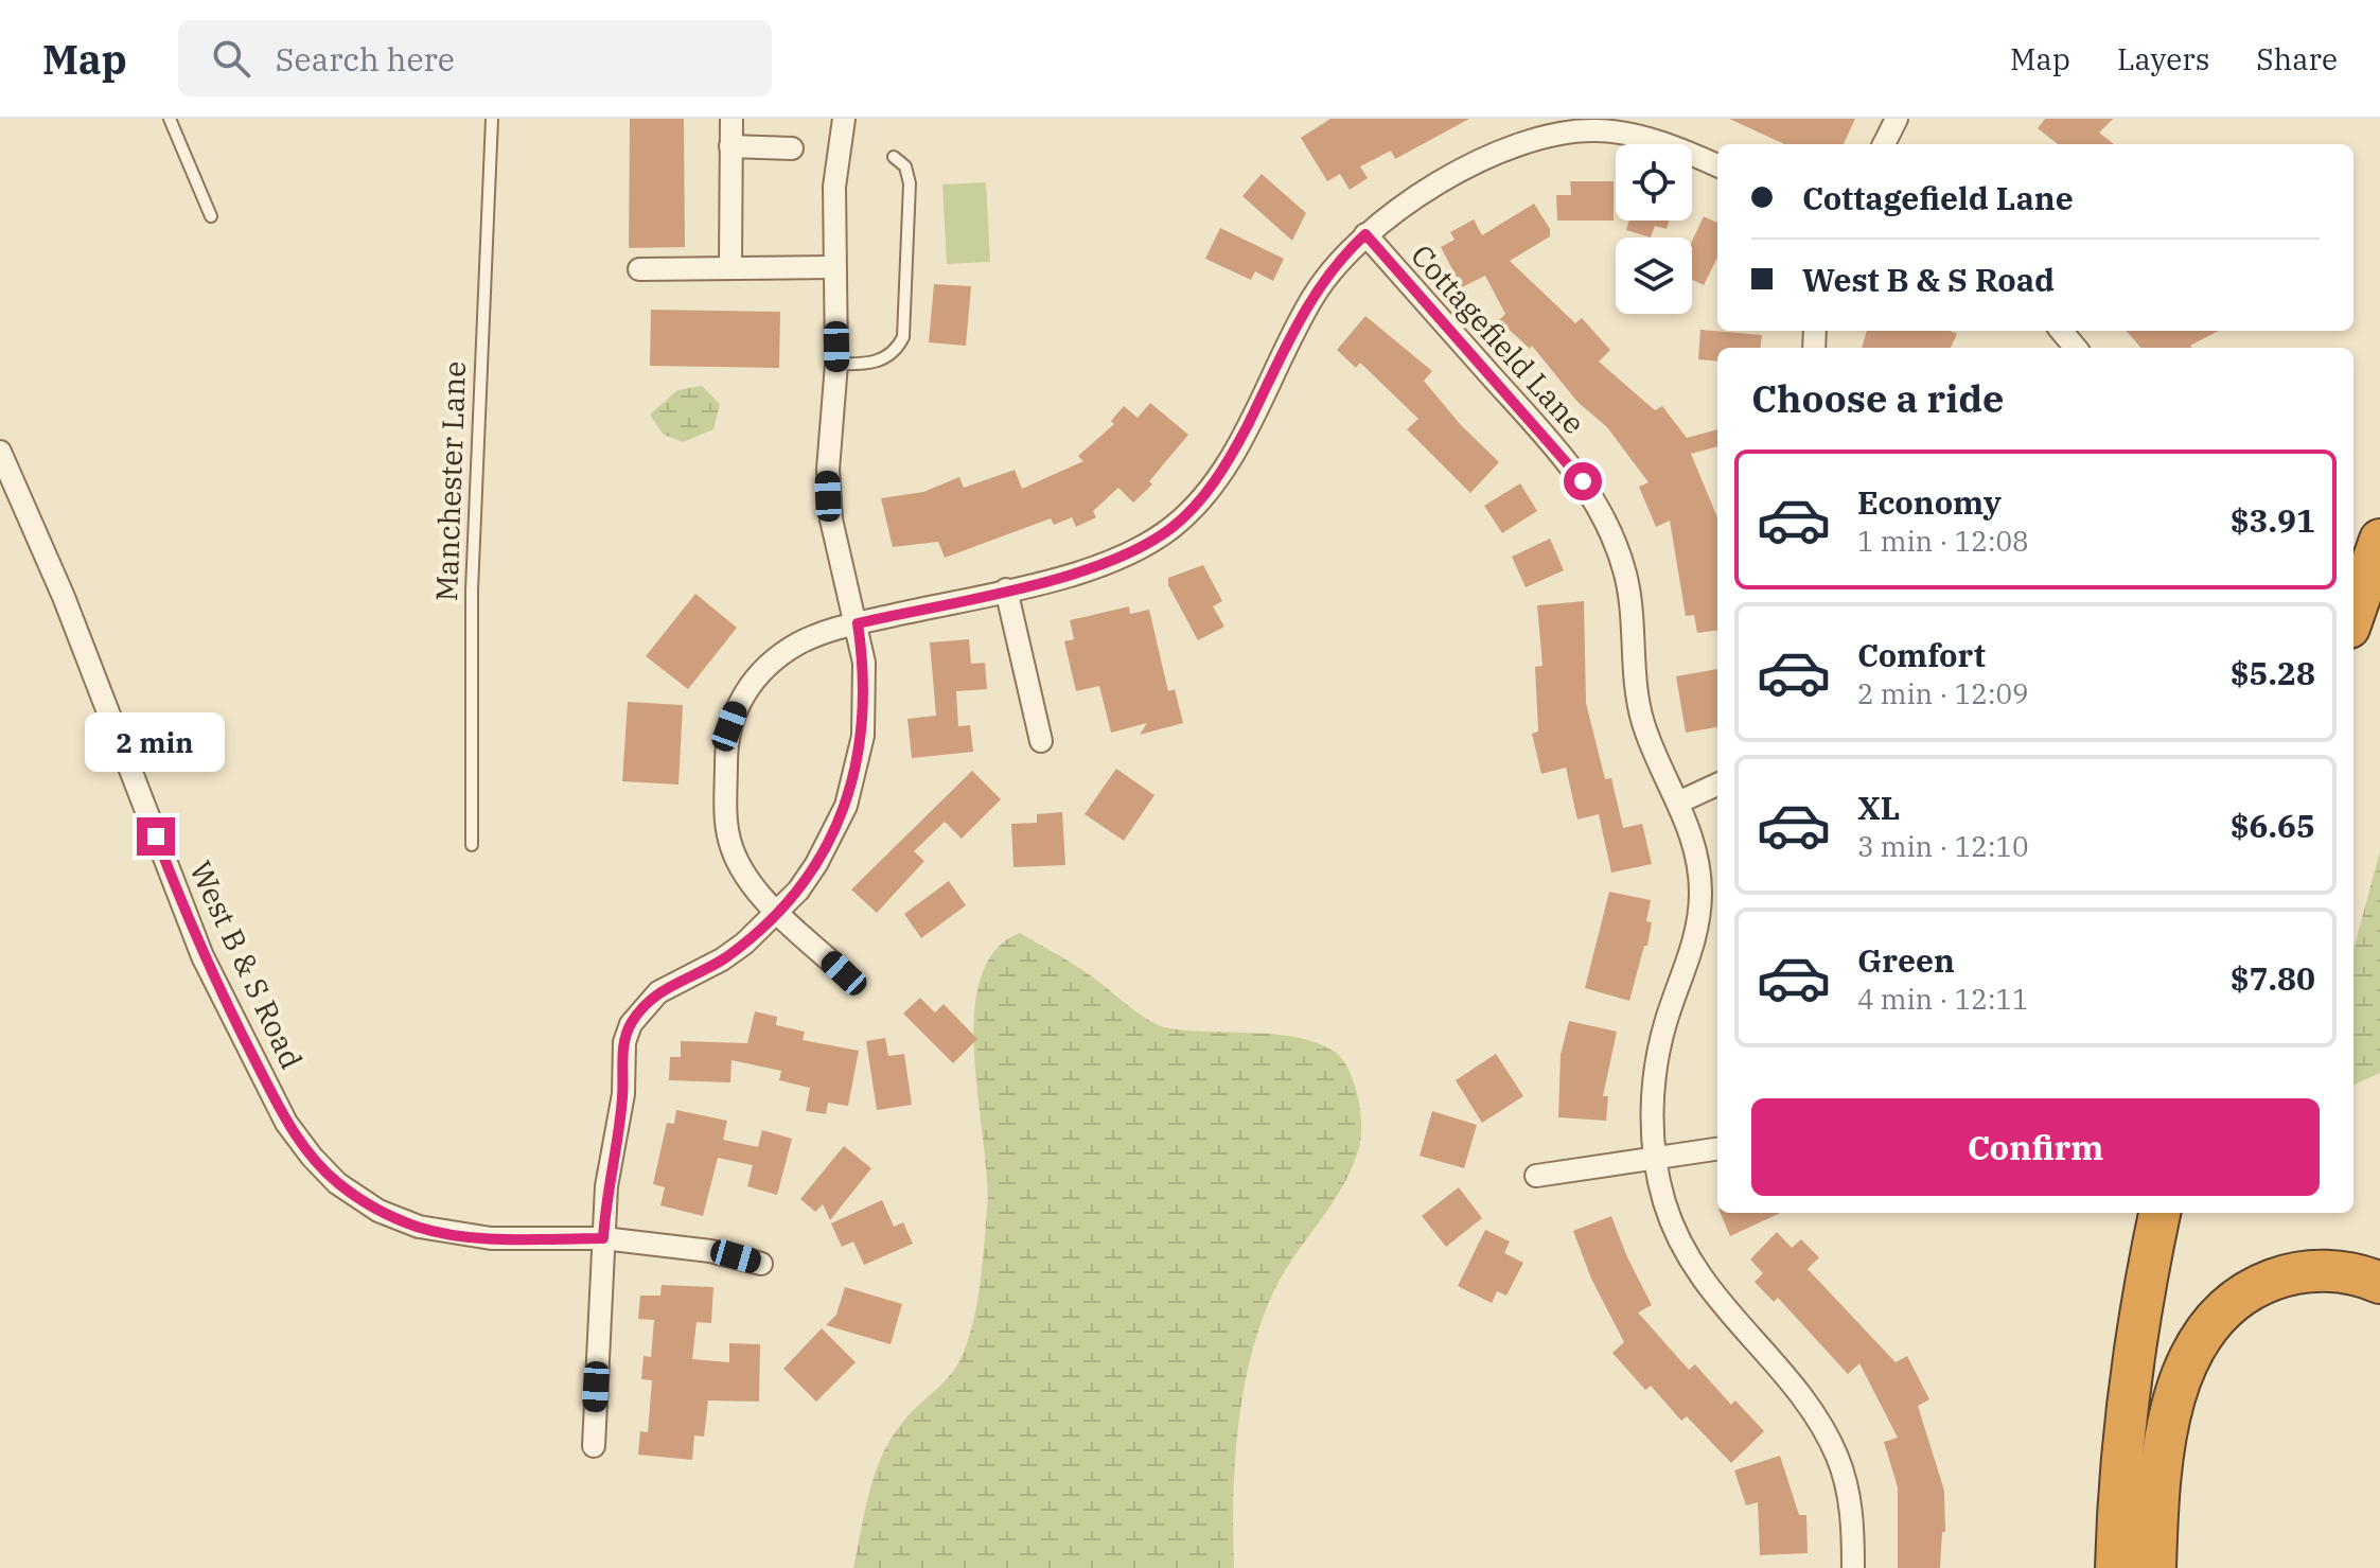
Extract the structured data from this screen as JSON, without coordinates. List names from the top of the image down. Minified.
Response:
{"streets":{"street":["Cottagefield Lane","West B & S Road"],"lane":["Manchester Lane"]},"page":{"header":"Map","search":"Search here","nav":["Map","Layers","Share"],"banner":["Cottagefield Lane","West B & S Road"],"heading":"Choose a ride","list":[{"name":"Economy","note":"1 min · 12:08","value":"$3.91"},{"name":"Comfort","note":"2 min · 12:09","value":"$5.28"},{"name":"XL","note":"3 min · 12:10","value":"$6.65"},{"name":"Green","note":"4 min · 12:11","value":"$7.80"}],"bubble":"2 min","buttons":"Confirm"}}
